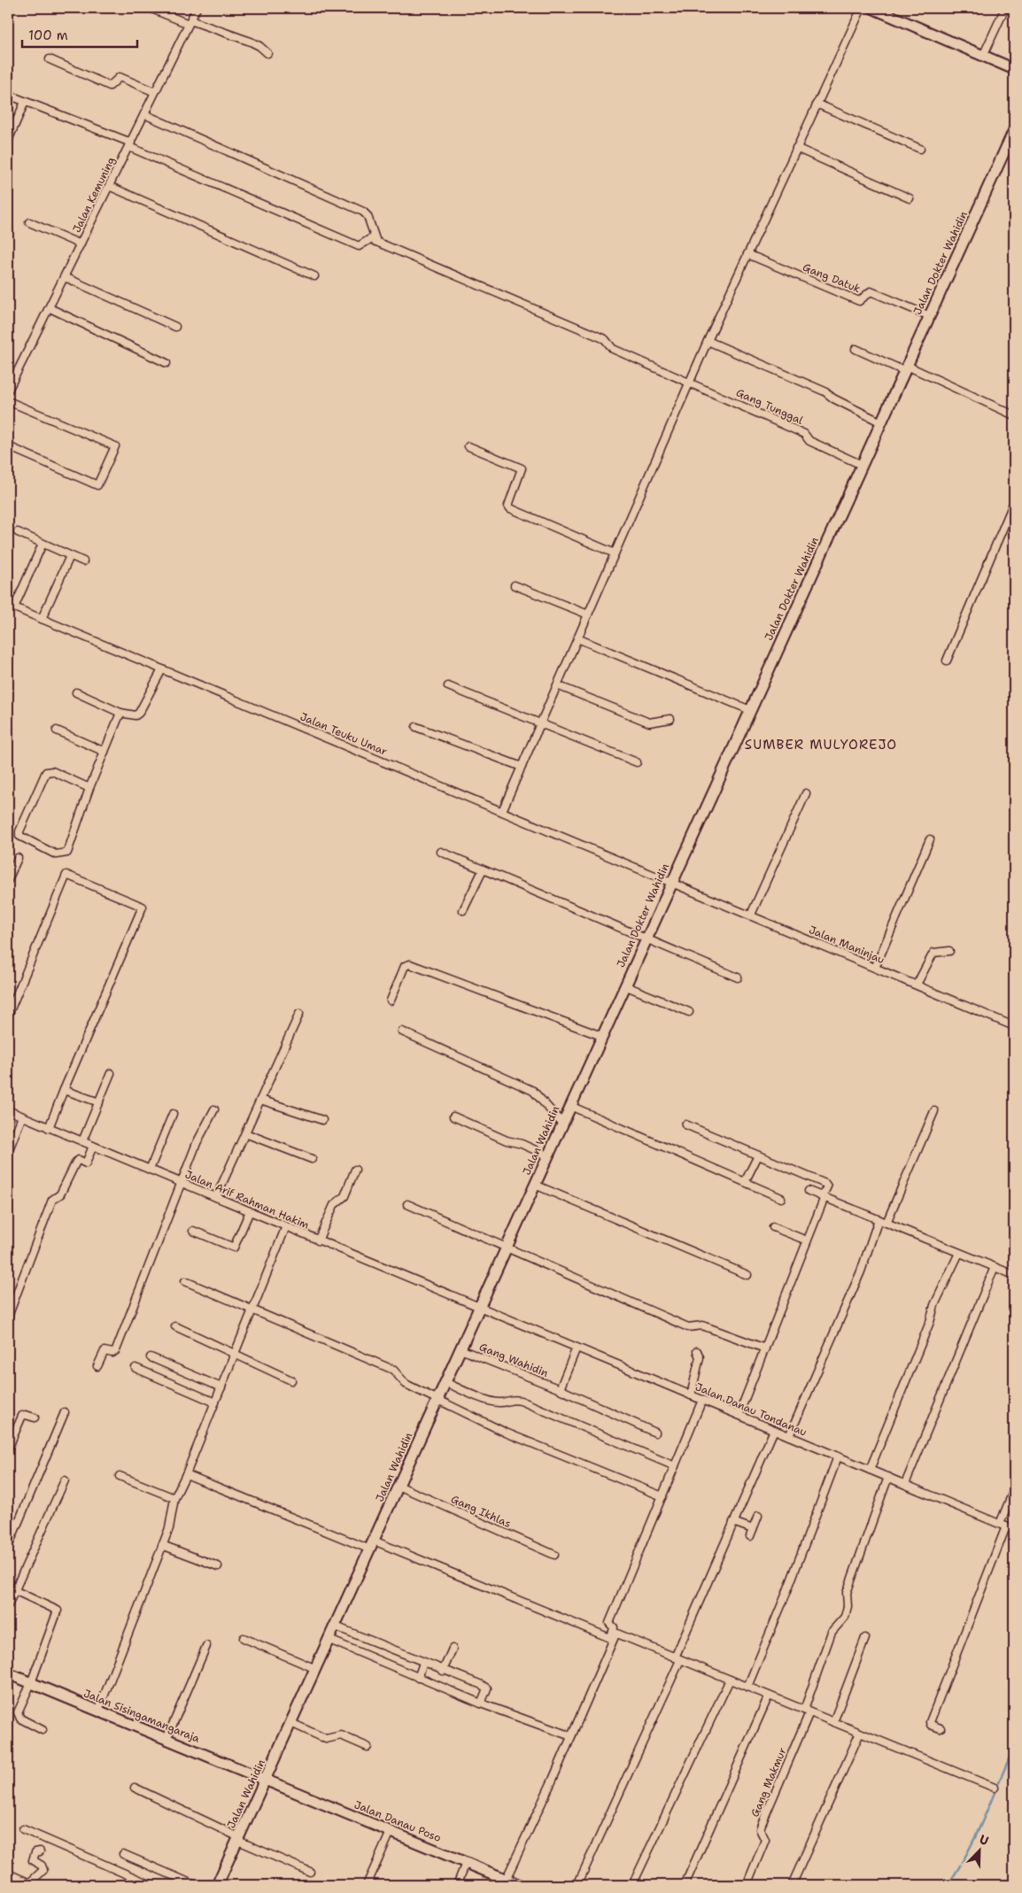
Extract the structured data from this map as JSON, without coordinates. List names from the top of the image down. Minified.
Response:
{"streets":{"street":["Jalan Kemuning","Jalan Dokter Wahidin","Gang Datuk","Gang Tunggal","Jalan Teuku Umar","Jalan Maninjau","Jalan Wahidin","Jalan Arif Rahman Hakim","Gang Wahidin","Jalan Danau Tondanau","Gang Ikhlas","Jalan Sisingamangaraja","Gang Makmur","Jalan Danau Poso"]},"crossings":[["Jalan Dokter Wahidin","Gang Datuk"],["Jalan Dokter Wahidin","Gang Tunggal"],["Jalan Dokter Wahidin","Jalan Teuku Umar"],["Jalan Dokter Wahidin","Jalan Maninjau"],["Jalan Dokter Wahidin","Jalan Wahidin"],["Jalan Teuku Umar","Jalan Maninjau"],["Jalan Wahidin","Jalan Arif Rahman Hakim"],["Jalan Wahidin","Gang Wahidin"],["Jalan Wahidin","Jalan Danau Tondanau"],["Jalan Wahidin","Gang Ikhlas"],["Jalan Wahidin","Jalan Sisingamangaraja"],["Jalan Wahidin","Jalan Danau Poso"],["Jalan Arif Rahman Hakim","Jalan Danau Tondanau"],["Jalan Danau Tondanau","Gang Makmur"],["Jalan Sisingamangaraja","Jalan Danau Poso"]],"districts":["SUMBER MULYOREJO"],"scale_bar":"100 m","north":"top right"}
